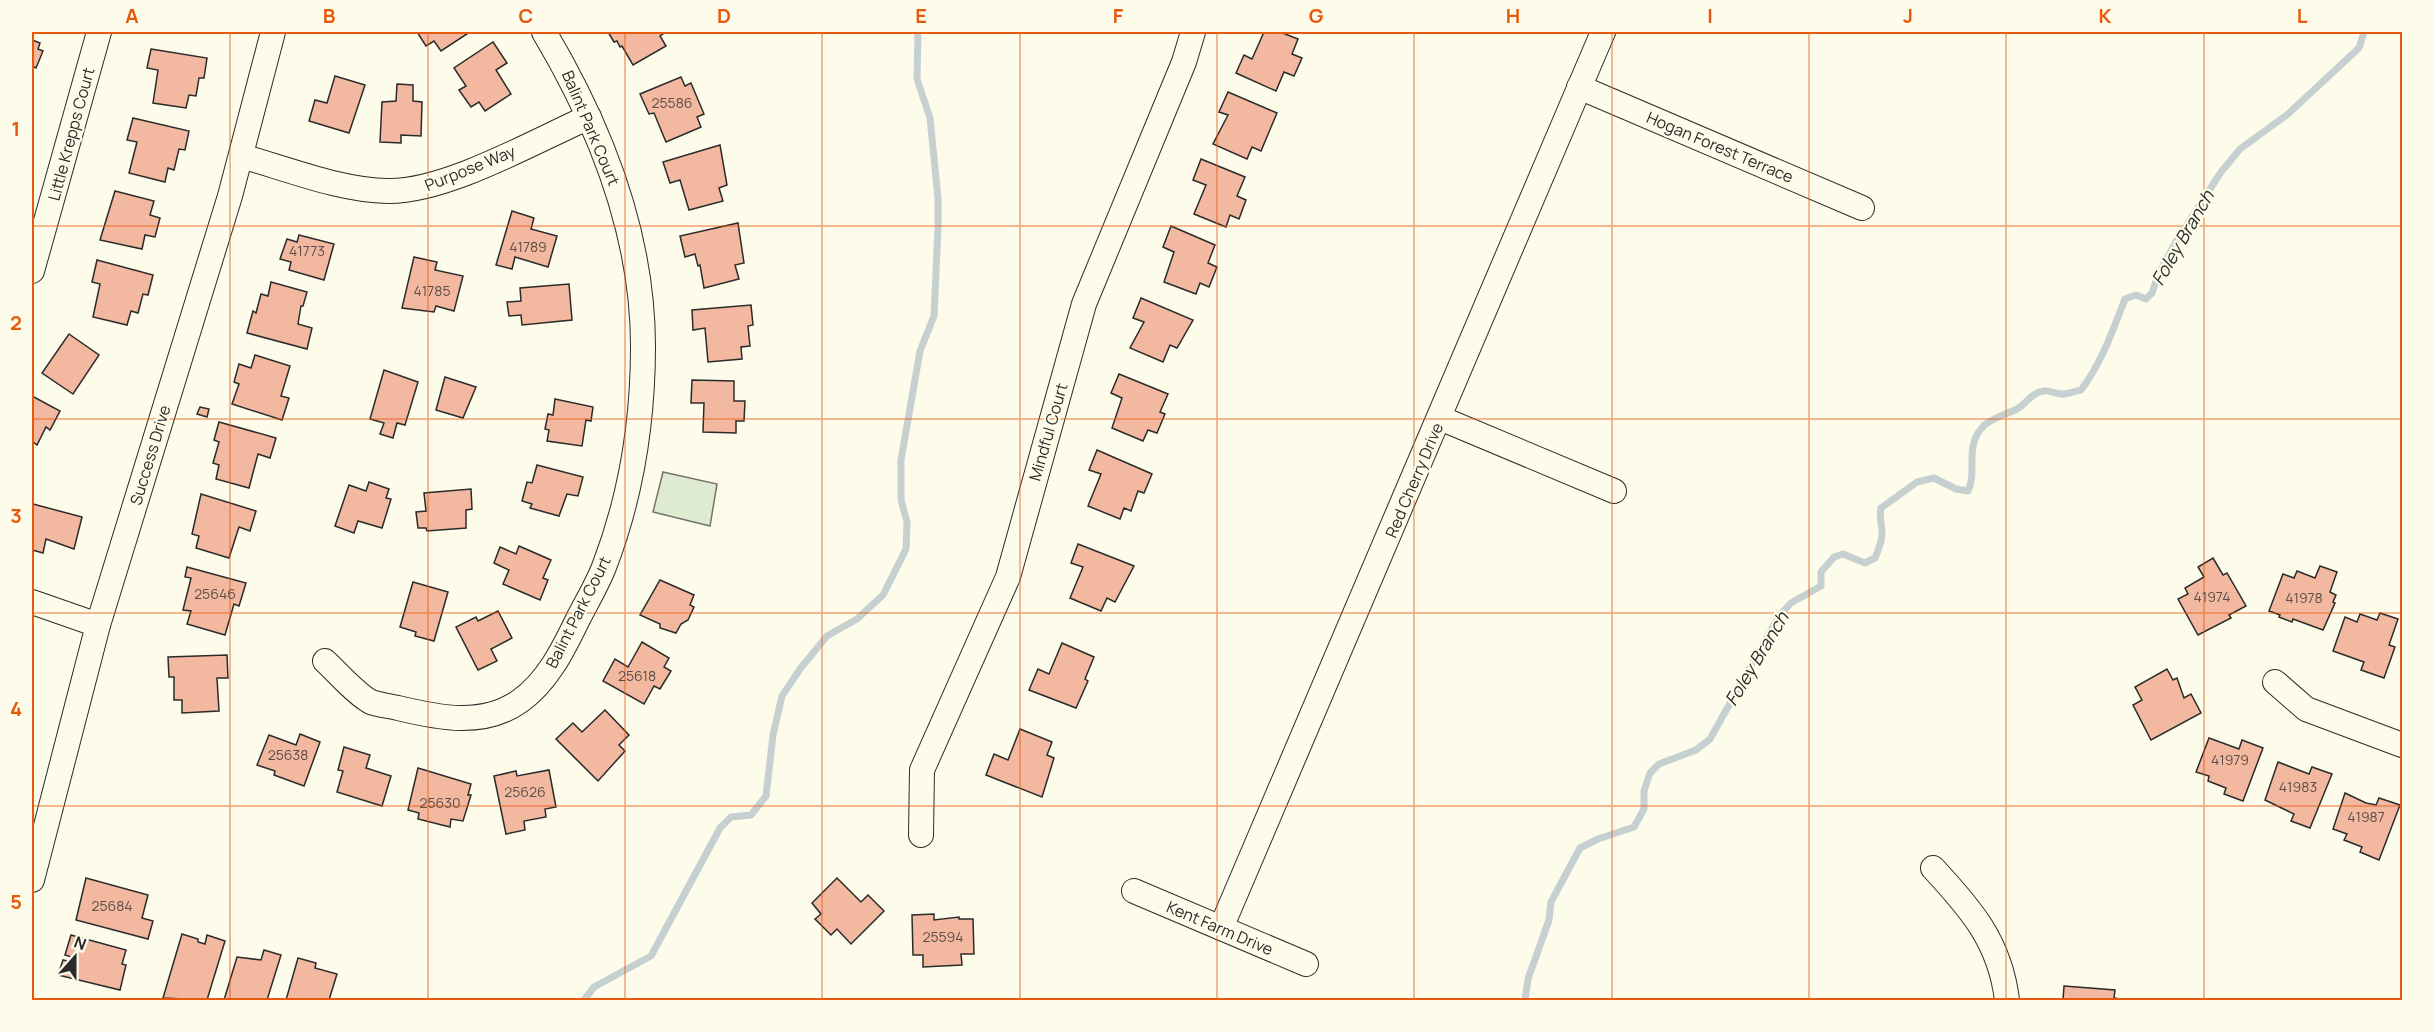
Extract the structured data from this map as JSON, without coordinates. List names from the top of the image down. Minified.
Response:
{"streets":{"street":["Balint Park Court","Little Krepps Court","Hogan Forest Terrace","Purpose Way","Mindful Court","Success Drive","Red Cherry Drive","Kent Farm Drive"]},"crossings":[["Balint Park Court","Purpose Way"],["Hogan Forest Terrace","Red Cherry Drive"],["Purpose Way","Success Drive"],["Red Cherry Drive","Kent Farm Drive"]],"water":["Foley Branch"],"house_numbers":["25586","41789","41773","41785","25646","41974","41978","25618","25638","41979","41983","25626","25630","41987","25684","25594"],"north":"top","grid":{"columns":["A","B","C","D","E","F","G","H","I","J","K","L"],"rows":["1","2","3","4","5"]}}
